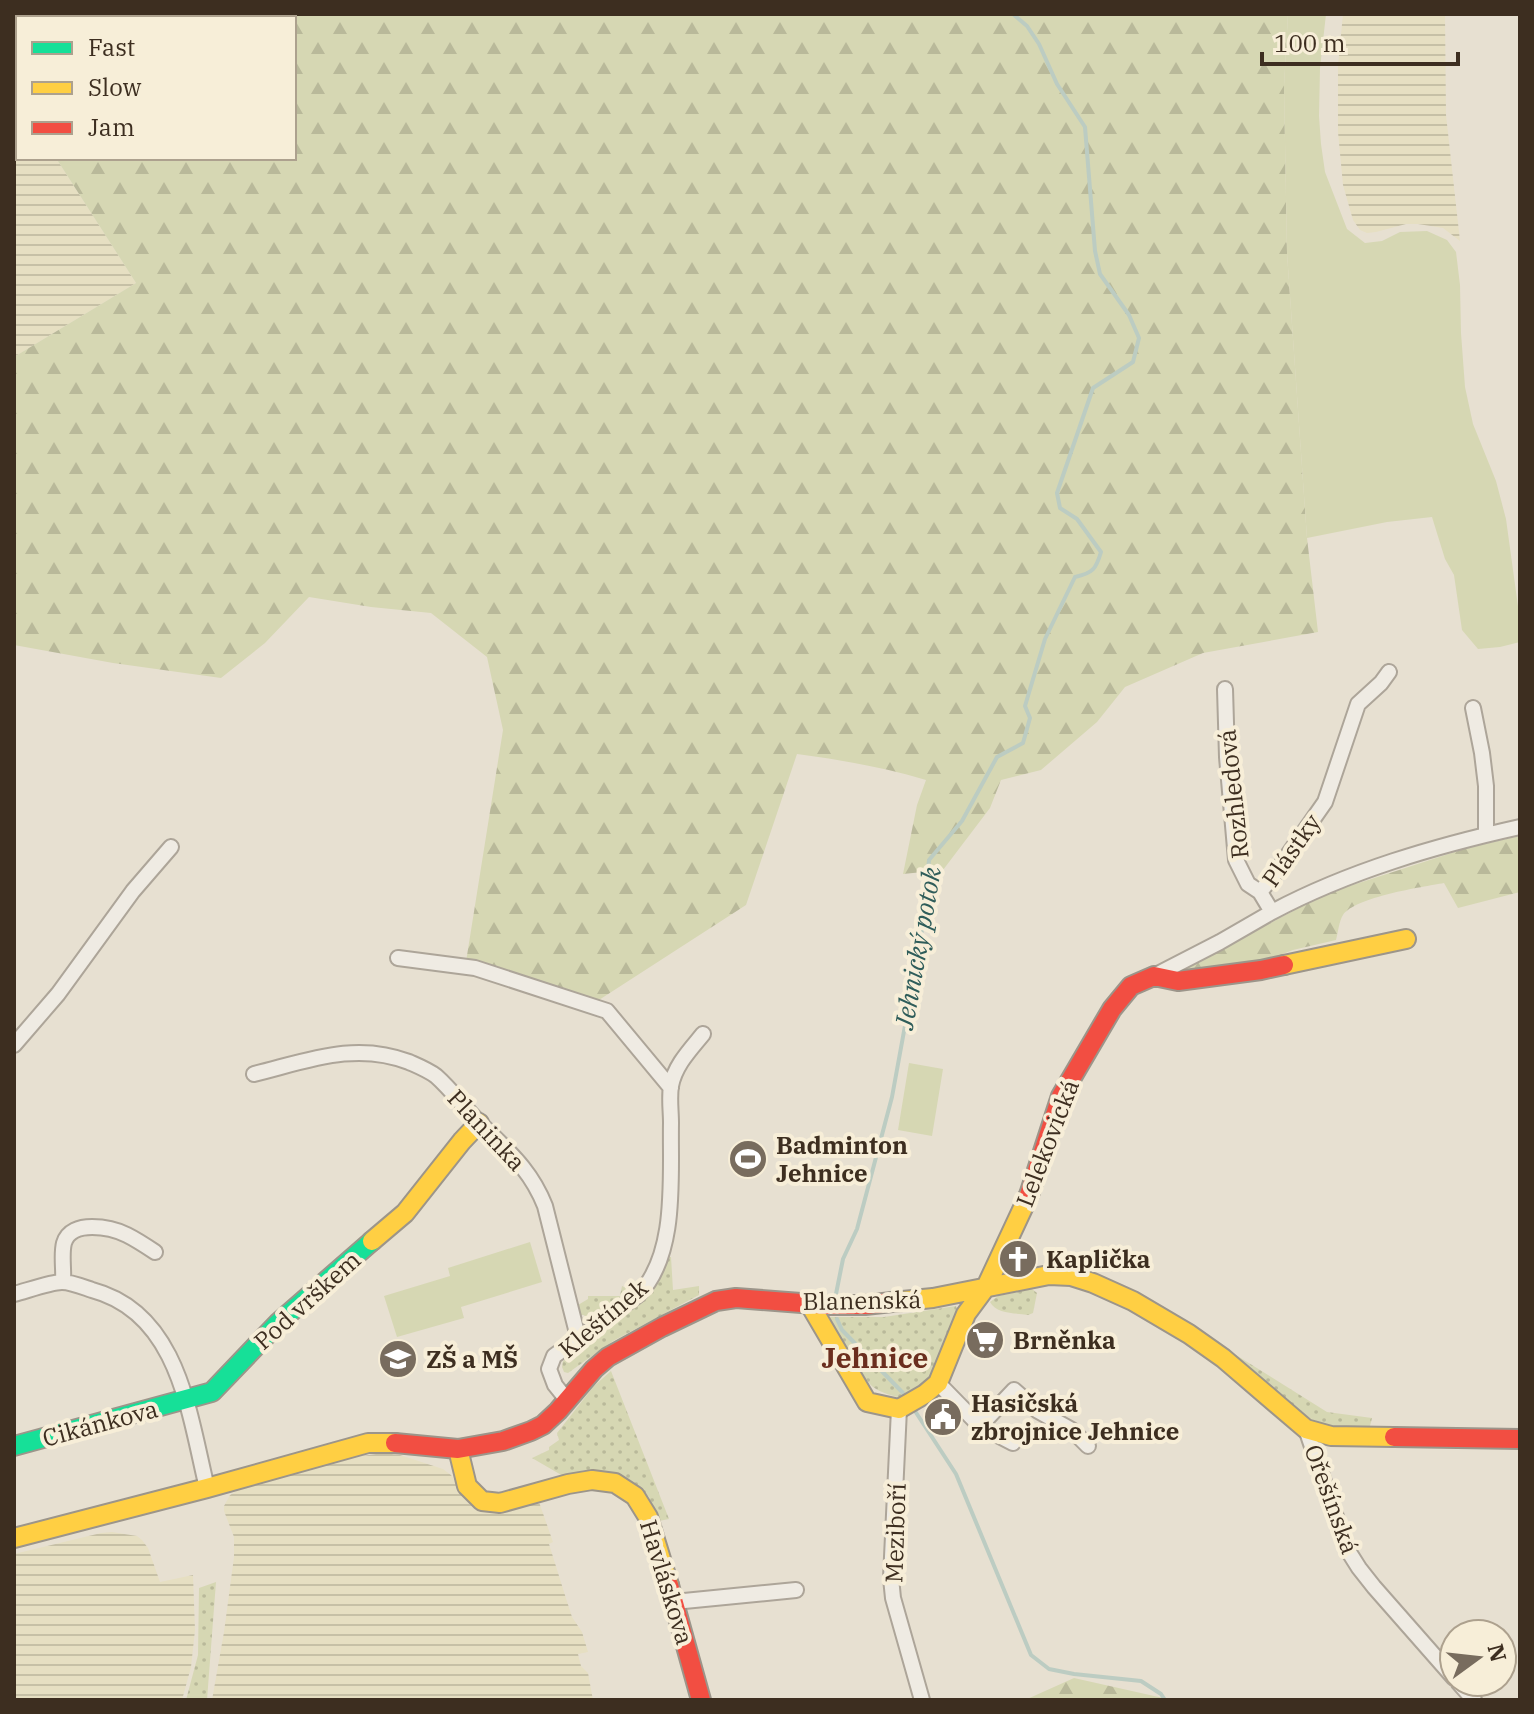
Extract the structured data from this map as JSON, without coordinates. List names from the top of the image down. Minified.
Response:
{"streets":{"street":["Rozhledová","Plástky","Planinka","Lelekovická","Pod vrškem","Blanenská","Kleštínek","Cikánkova","Ořešínská","Meziboří","Havláskova"]},"crossings":[["Rozhledová","Plástky"],["Plástky","Lelekovická"],["Planinka","Pod vrškem"],["Planinka","Kleštínek"],["Lelekovická","Blanenská"],["Pod vrškem","Cikánkova"],["Blanenská","Kleštínek"],["Blanenská","Ořešínská"],["Blanenská","Havláskova"]],"districts":["Jehnice"],"water":["Jehnický potok"],"places":{"sports":["Badminton Jehnice"],"church":["Kaplička"],"supermarket":["Brněnka"],"school or university":["ZŠ a MŠ"],"public building":["Hasičská zbrojnice Jehnice"]},"legend":["Fast","Slow","Jam"],"scale_bar":"100 m","north":"right"}
